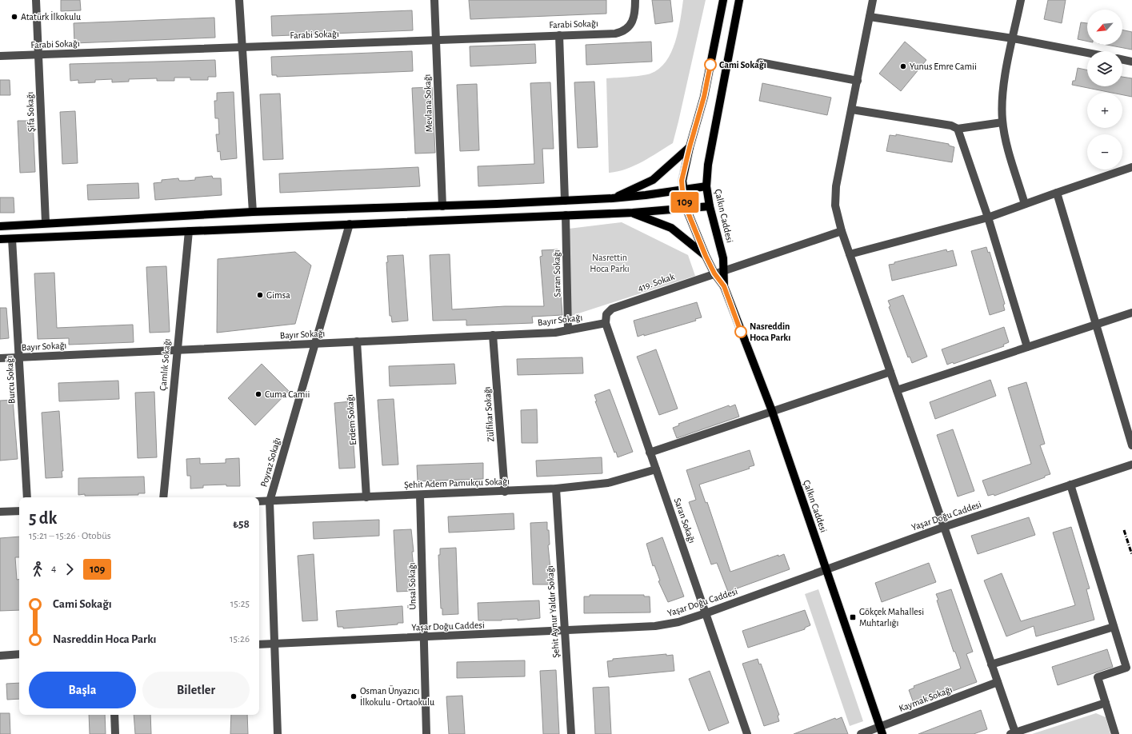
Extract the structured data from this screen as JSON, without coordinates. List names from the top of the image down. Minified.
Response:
{"streets":{"main road":["Çalkın Caddesi"],"street":["Farabi Sokağı","Mevlana Sokağı","Şifa Sokağı","Saran Sokağı","419. Sokak","Bayır Sokağı","Çamlık Sokağı","Burcu Sokağı","Zülfikar Sokağı","Erdem Sokağı","Poyraz Sokağı","Şehit Adem Pamukçu Sokağı","Yaşar Doğu Caddesi","Ünsal Sokağı","Şehit Aynur Yaldır Sokağı","Kaymak Sokağı"]},"crossings":[["Farabi Sokağı","Mevlana Sokağı"],["Farabi Sokağı","Şifa Sokağı"],["Çalkın Caddesi","419. Sokak"],["Çalkın Caddesi","Yaşar Doğu Caddesi"],["Çalkın Caddesi","Kaymak Sokağı"],["Saran Sokağı","419. Sokak"],["Saran Sokağı","Bayır Sokağı"],["Saran Sokağı","Şehit Adem Pamukçu Sokağı"],["Saran Sokağı","Yaşar Doğu Caddesi"],["Bayır Sokağı","Çamlık Sokağı"],["Bayır Sokağı","Burcu Sokağı"],["Bayır Sokağı","Zülfikar Sokağı"],["Bayır Sokağı","Erdem Sokağı"],["Bayır Sokağı","Poyraz Sokağı"],["Zülfikar Sokağı","Şehit Adem Pamukçu Sokağı"],["Erdem Sokağı","Şehit Adem Pamukçu Sokağı"],["Poyraz Sokağı","Şehit Adem Pamukçu Sokağı"],["Poyraz Sokağı","Yaşar Doğu Caddesi"],["Şehit Adem Pamukçu Sokağı","Ünsal Sokağı"],["Şehit Adem Pamukçu Sokağı","Şehit Aynur Yaldır Sokağı"],["Yaşar Doğu Caddesi","Ünsal Sokağı"],["Yaşar Doğu Caddesi","Şehit Aynur Yaldır Sokağı"]],"parks":["Nasrettin Hoca Parkı"],"places":{"other":["Atatürk İlkokulu","Cami Sokağı","Yunus Emre Camii","Gimsa","Nasreddin Hoca Parkı","Cuma Camii","Osman Ünyazıcı İlkokulu - Ortaokulu"],"transit":["Gökçek Mahallesi Muhtarlığı"]},"lines":["bus line 109"],"north":"bottom left","page":{"on_map":"109","map_buttons":["+","−"],"heading":["5 dk","15:21 – 15:26 · Otobüs","₺58"],"legs":["4","109"],"list":[{"name":"Cami Sokağı","value":"15:25"},{"name":"Nasreddin Hoca Parkı","value":"15:26"}],"buttons":["Başla","Biletler"]}}
